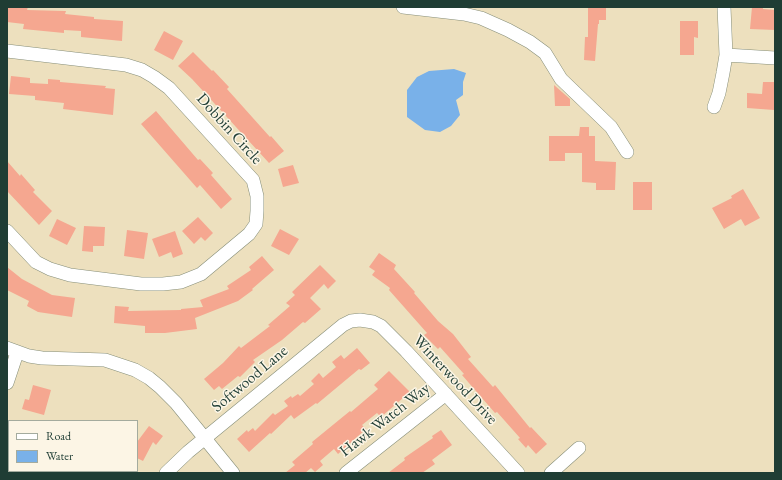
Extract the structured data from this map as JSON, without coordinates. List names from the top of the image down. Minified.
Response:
{"streets":{"street":["Dobbin Circle","Softwood Lane","Winterwood Drive","Hawk Watch Way"]},"crossings":[["Softwood Lane","Winterwood Drive"],["Winterwood Drive","Hawk Watch Way"]],"legend":["Road","Water"]}
